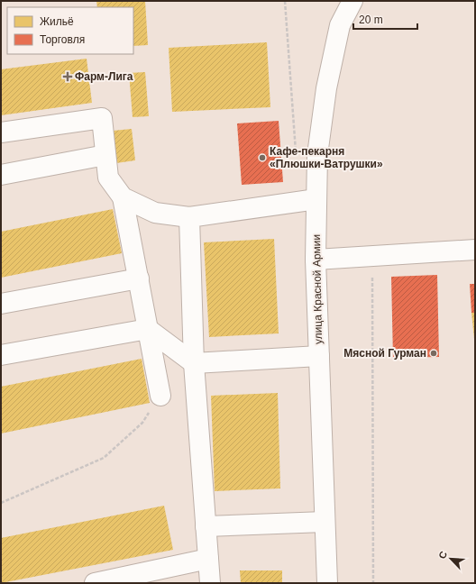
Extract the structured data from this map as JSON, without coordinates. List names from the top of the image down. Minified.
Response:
{"streets":{"street":["улица Красной Армии"]},"places":{"health":["Фарм-Лига"],"other":["Кафе-пекарня «Плюшки-Ватрушки»","Мясной Гурман"]},"legend":["Жильё","Торговля"],"scale_bar":"20 m","north":"top left"}
